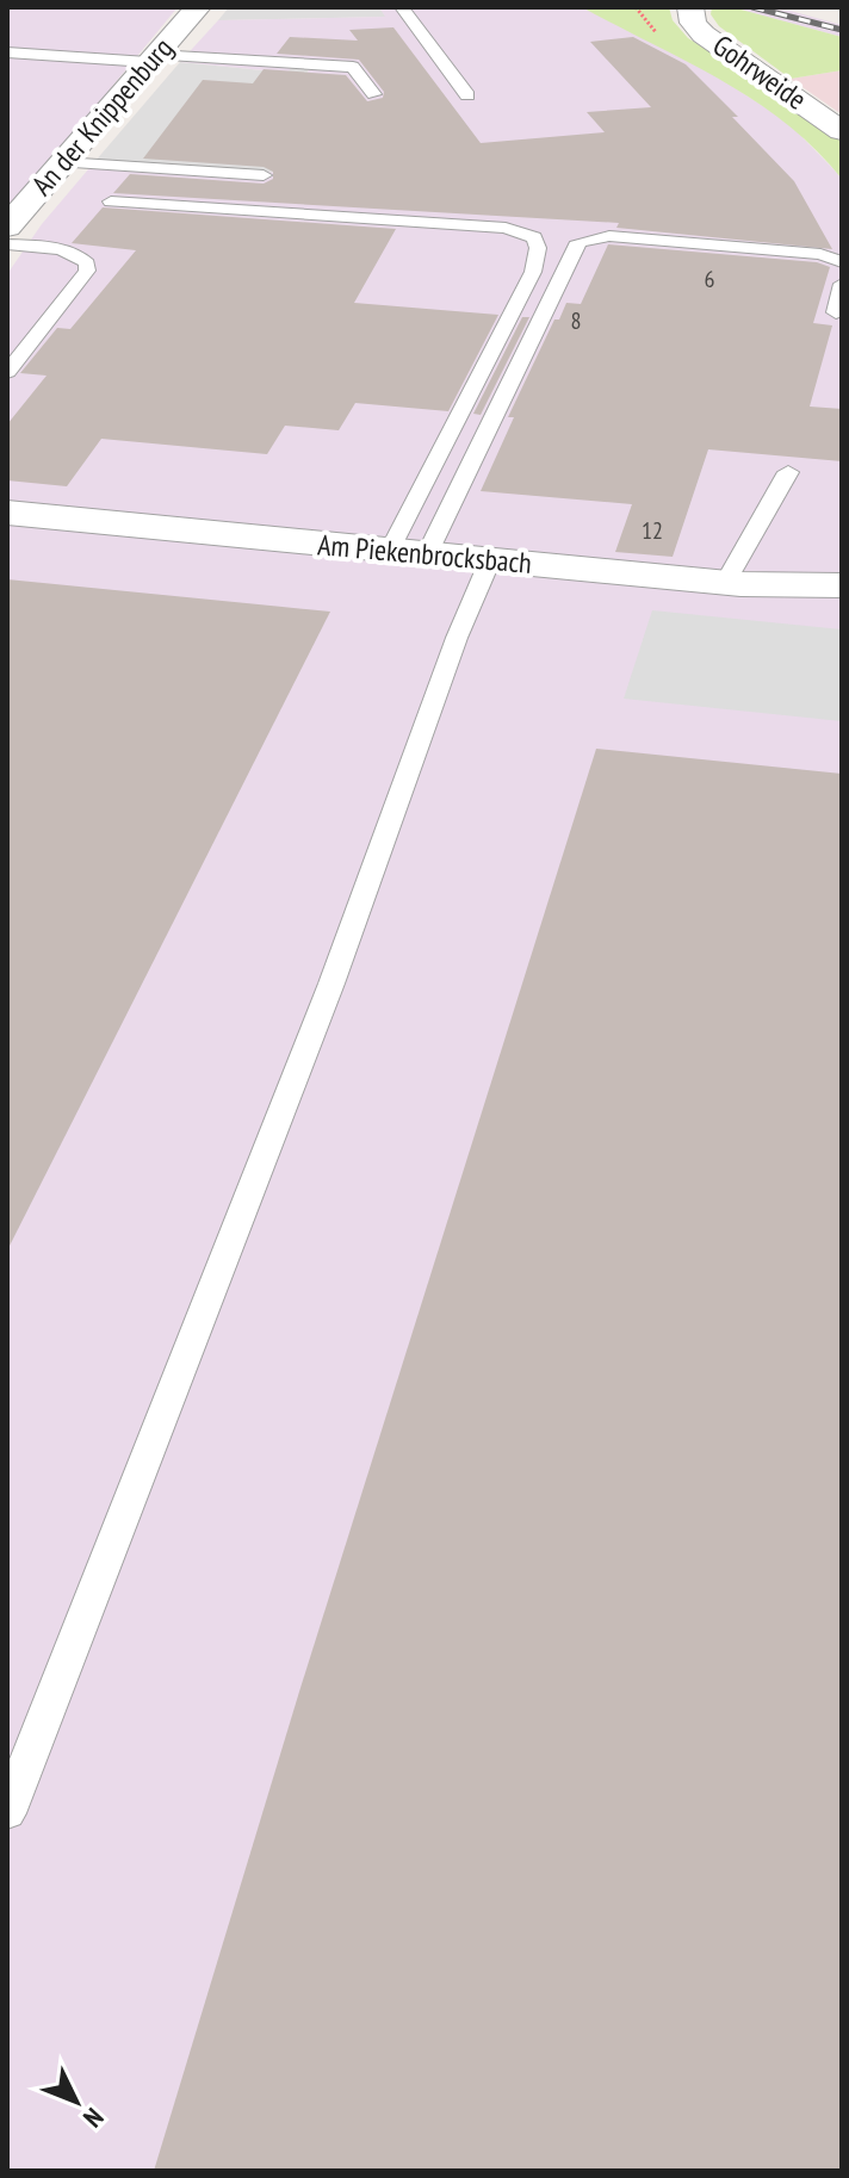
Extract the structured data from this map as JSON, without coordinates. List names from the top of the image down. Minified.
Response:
{"streets":{"street":["Gohrweide","An der Knippenburg","Am Piekenbrocksbach"]},"house_numbers":["6","8","12"],"north":"bottom right"}
